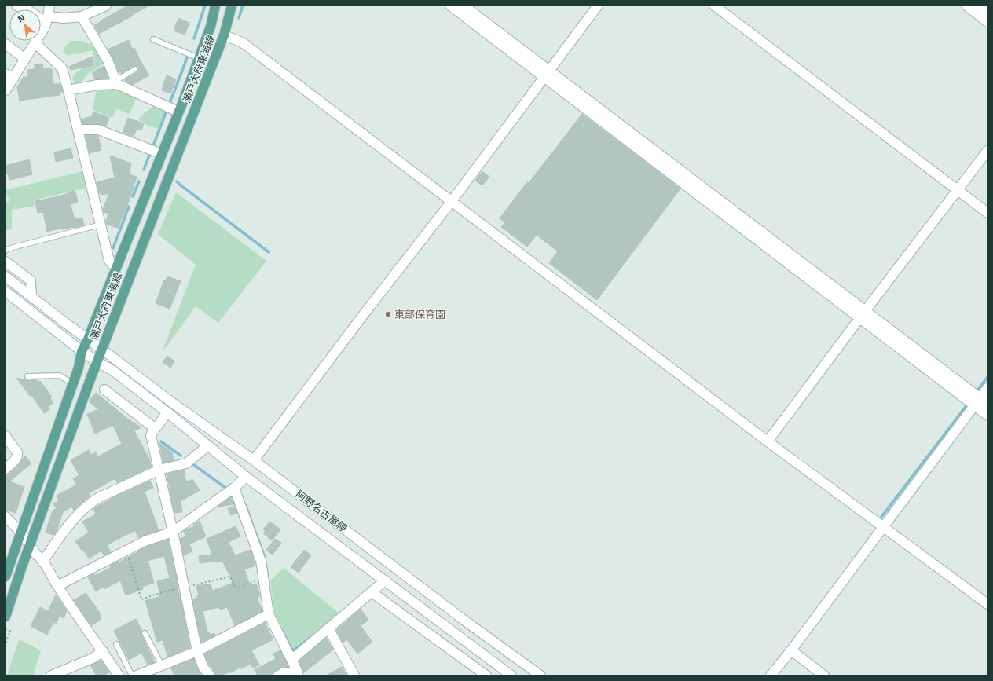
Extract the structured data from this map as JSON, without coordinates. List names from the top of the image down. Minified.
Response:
{"streets":{"main road":["瀬戸大府東海線"],"street":["阿野名古屋線"]},"crossings":[["瀬戸大府東海線","阿野名古屋線"]],"places":["東部保育園"],"north":"top left"}
